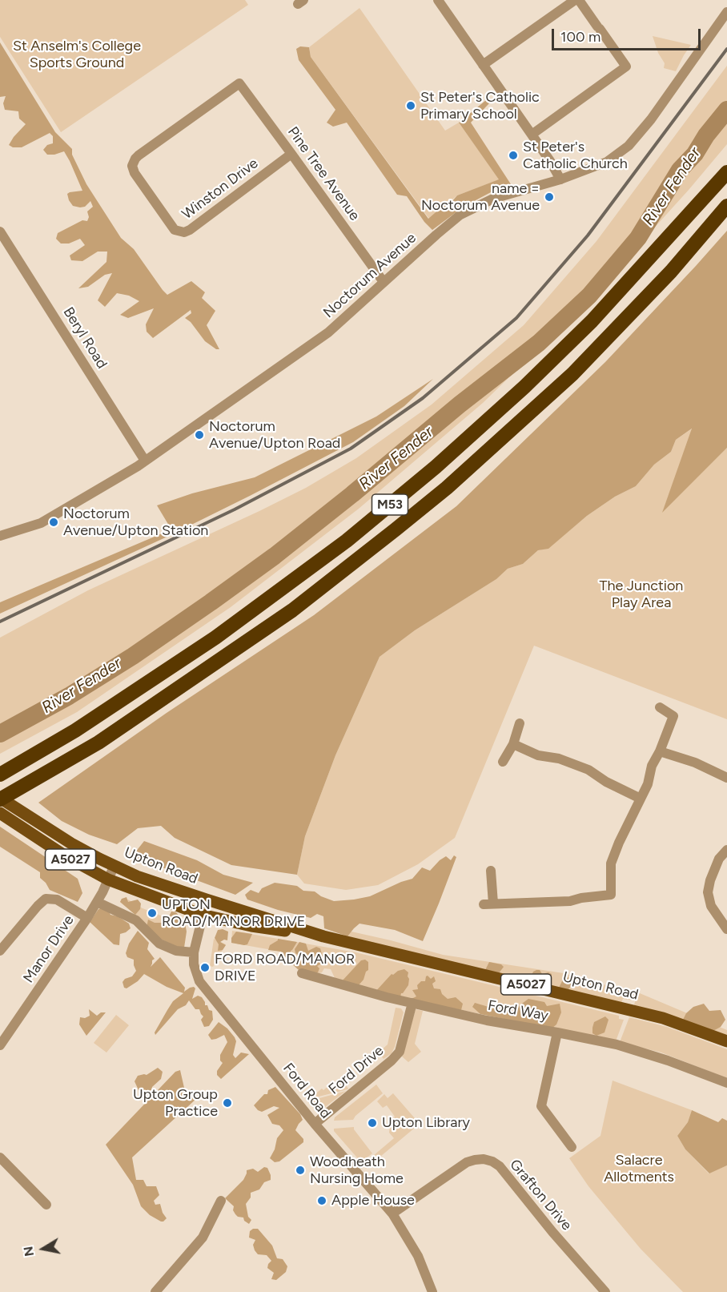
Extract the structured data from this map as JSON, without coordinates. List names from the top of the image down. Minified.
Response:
{"streets":{"highway":["M53"],"main road":["A5027","Upton Road"],"street":["Pine Tree Avenue","Winston Drive","Noctorum Avenue","Beryl Road","Manor Drive","Ford Way","Ford Drive","Ford Road","Grafton Drive"]},"crossings":[["Pine Tree Avenue","Winston Drive"],["Pine Tree Avenue","Noctorum Avenue"],["Noctorum Avenue","Beryl Road"],["M53","Upton Road"],["Upton Road","Manor Drive"],["Upton Road","Ford Road"],["Ford Way","Ford Drive"],["Ford Drive","Ford Road"],["Ford Road","Grafton Drive"]],"water":["River Fender"],"parks":["St Anselm's College Sports Ground","The Junction Play Area","Salacre Allotments"],"places":["St Peter's Catholic Primary School","St Peter's Catholic Church","name = Noctorum Avenue","Noctorum Avenue/Upton Road","Noctorum Avenue/Upton Station","UPTON ROAD/MANOR DRIVE","FORD ROAD/MANOR DRIVE","Upton Group Practice","Upton Library","Woodheath Nursing Home","Apple House"],"scale_bar":"100 m","north":"left"}
